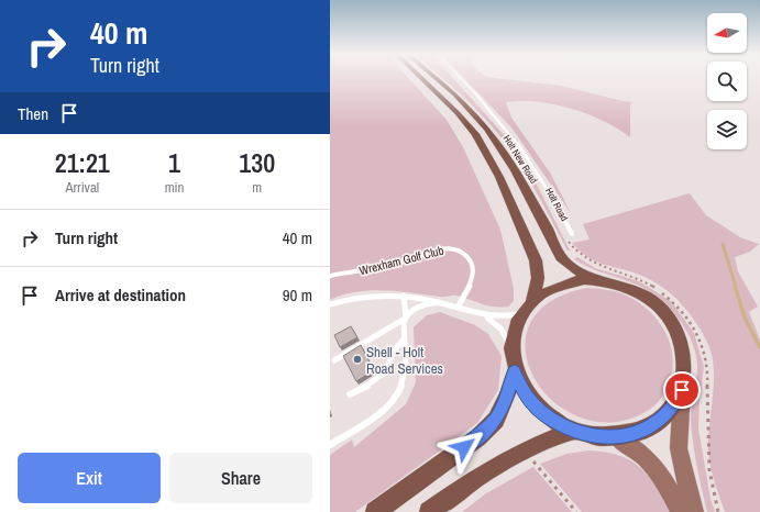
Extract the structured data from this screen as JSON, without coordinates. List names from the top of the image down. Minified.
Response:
{"streets":{"highway":["Holt New Road"],"lane":["Holt Road","Wrexham Golf Club"]},"places":["Shell - Holt Road Services"],"north":"left","page":{"turn":["40 m","Turn right"],"then":"Then","eta":["21:21","Arrival","1","min","130","m"],"list":[{"name":"Turn right","value":"40 m"},{"name":"Arrive at destination","value":"90 m"}],"buttons":["Exit","Share"]}}
